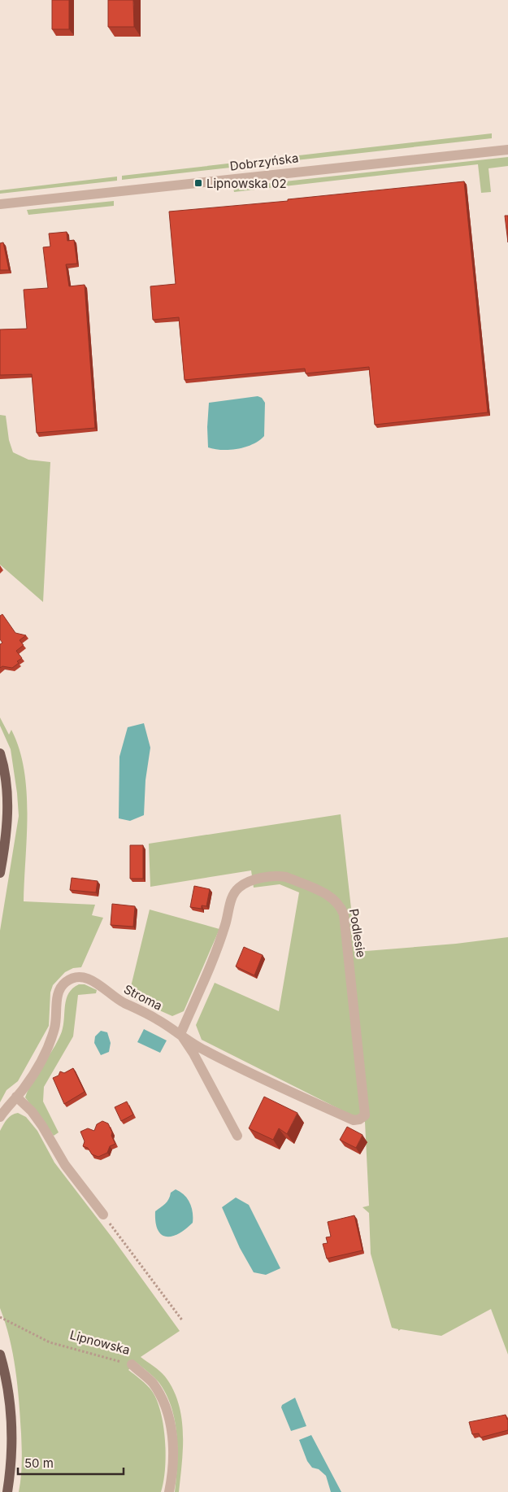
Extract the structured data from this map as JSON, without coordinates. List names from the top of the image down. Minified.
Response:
{"streets":{"street":["Dobrzyńska","Podlesie","Stroma","Lipnowska"]},"crossings":[["Podlesie","Stroma"]],"places":{"transit":["Lipnowska 02"]},"scale_bar":"50 m"}
